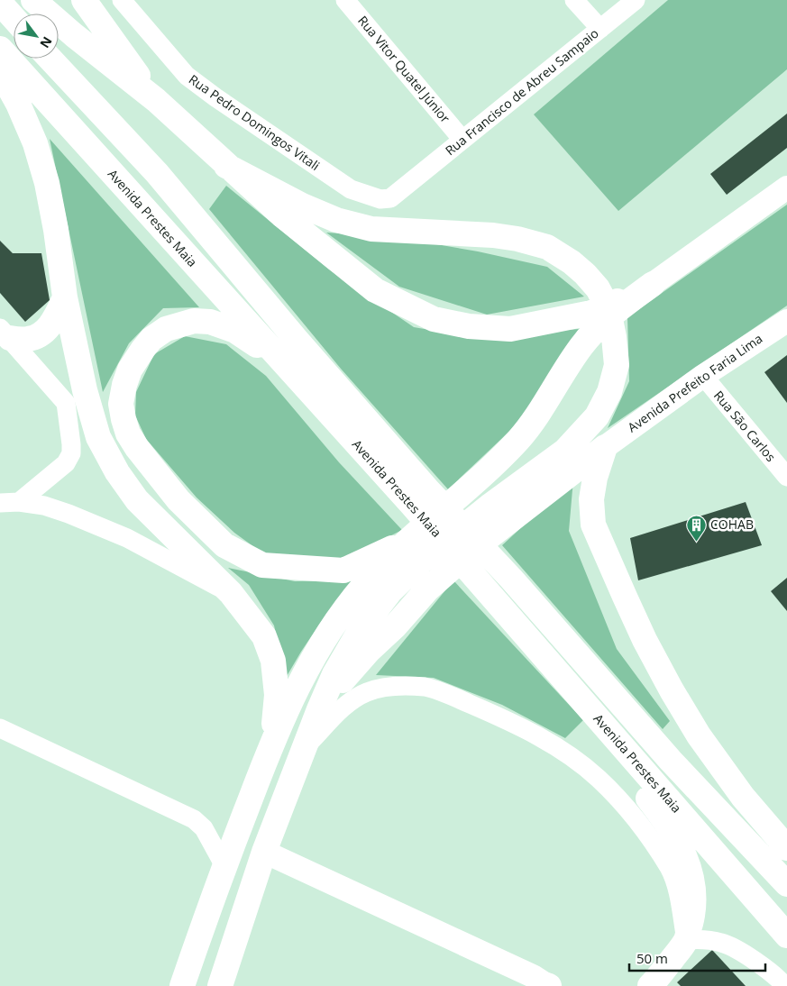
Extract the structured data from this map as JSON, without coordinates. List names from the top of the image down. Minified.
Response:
{"streets":{"highway":["Avenida Prestes Maia"],"main road":["Avenida Prefeito Faria Lima"],"street":["Rua Vitor Quatel Júnior","Rua Francisco de Abreu Sampaio","Rua Pedro Domingos Vitali","Rua São Carlos"]},"crossings":[["Rua Vitor Quatel Júnior","Rua Francisco de Abreu Sampaio"],["Rua Francisco de Abreu Sampaio","Rua Pedro Domingos Vitali"],["Avenida Prefeito Faria Lima","Rua São Carlos"]],"places":{"building":["COHAB"]},"scale_bar":"50 m","north":"bottom right"}
